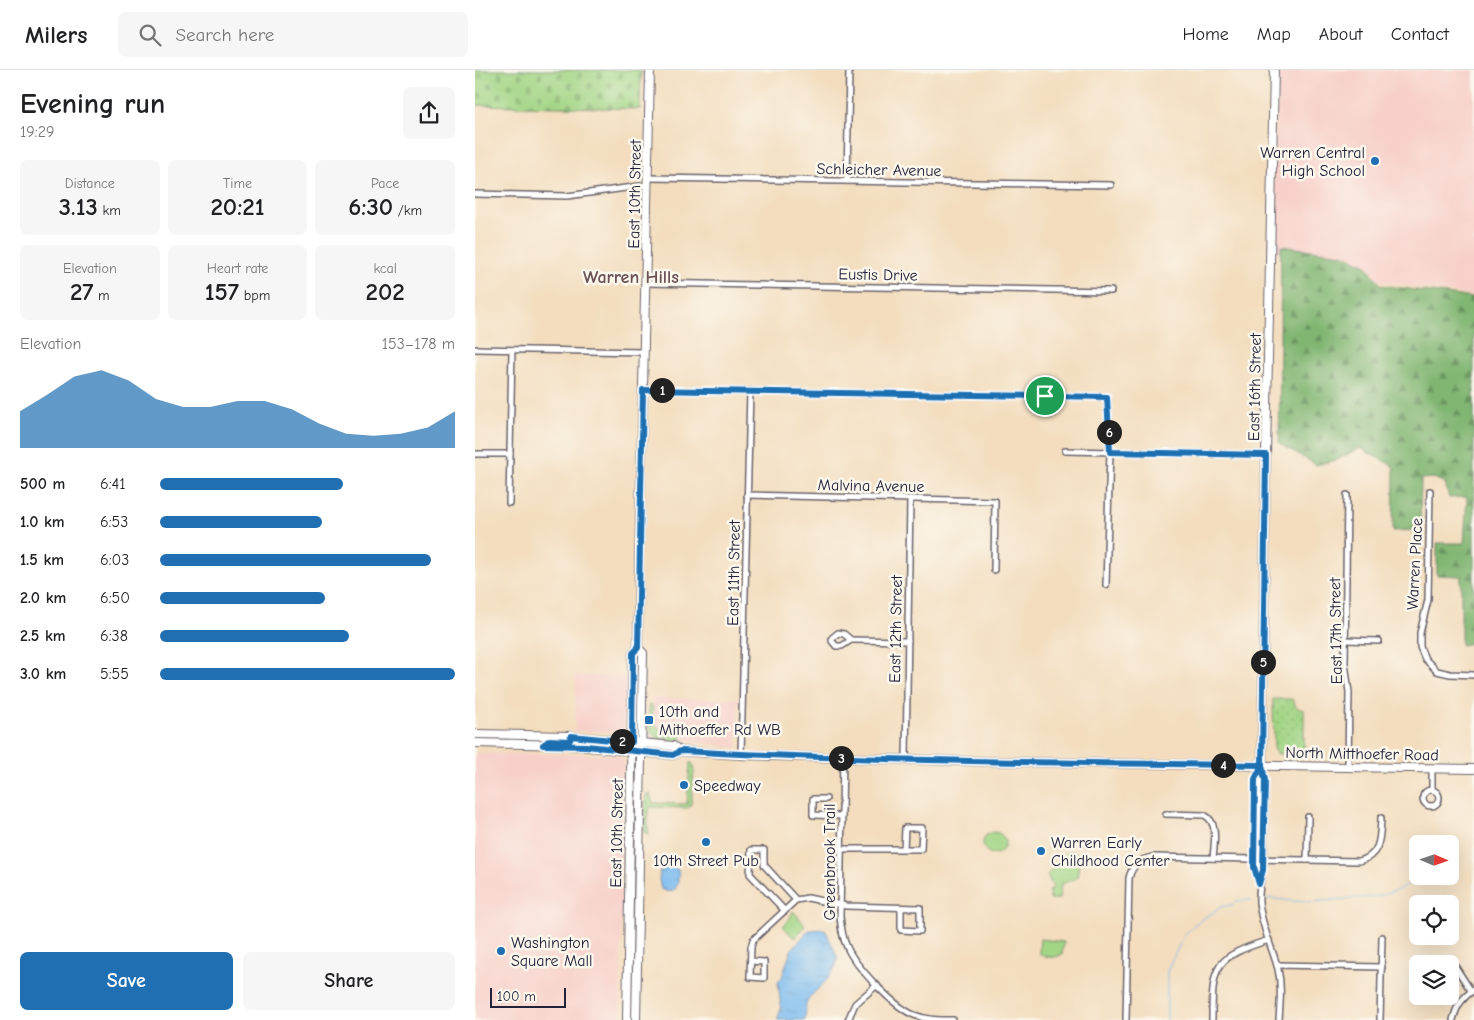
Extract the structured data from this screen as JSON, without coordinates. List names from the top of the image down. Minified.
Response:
{"streets":{"main road":["East 10th Street","East 16th Street","North Mitthoefer Road"],"street":["Schleicher Avenue","Eustis Drive","Malvina Avenue","Warren Place","East 11th Street","East 12th Street","East 17th Street","Greenbrook Trail"]},"crossings":[["Schleicher Avenue","East 10th Street"],["East 10th Street","Eustis Drive"],["East 10th Street","North Mitthoefer Road"],["East 16th Street","North Mitthoefer Road"],["Malvina Avenue","East 11th Street"],["Malvina Avenue","East 12th Street"],["East 11th Street","North Mitthoefer Road"],["East 12th Street","North Mitthoefer Road"],["East 17th Street","North Mitthoefer Road"],["North Mitthoefer Road","Greenbrook Trail"]],"districts":["Warren Hills"],"places":{"other":["Warren Central High School","Speedway","10th Street Pub","Warren Early Childhood Center","Washington Square Mall"],"transit":["10th and Mithoeffer Rd WB"]},"scale_bar":"100 m","north":"right","page":{"header":"Milers","search":"Search here","nav":["Home","Map","About","Contact"],"heading":["Evening run","19:29"],"stats":[["Distance","3.13 km"],["Time","20:21"],["Pace","6:30 /km"],["Elevation","27 m"],["Heart rate","157 bpm"],["kcal","202"]],"chart":["Elevation","153–178 m"],"pins":["1","6","5","2","3","4"],"list":[{"name":"500 m","note":"6:41"},{"name":"1.0 km","note":"6:53"},{"name":"1.5 km","note":"6:03"},{"name":"2.0 km","note":"6:50"},{"name":"2.5 km","note":"6:38"},{"name":"3.0 km","note":"5:55"}],"buttons":["Save","Share"],"scale":"100 m"}}
